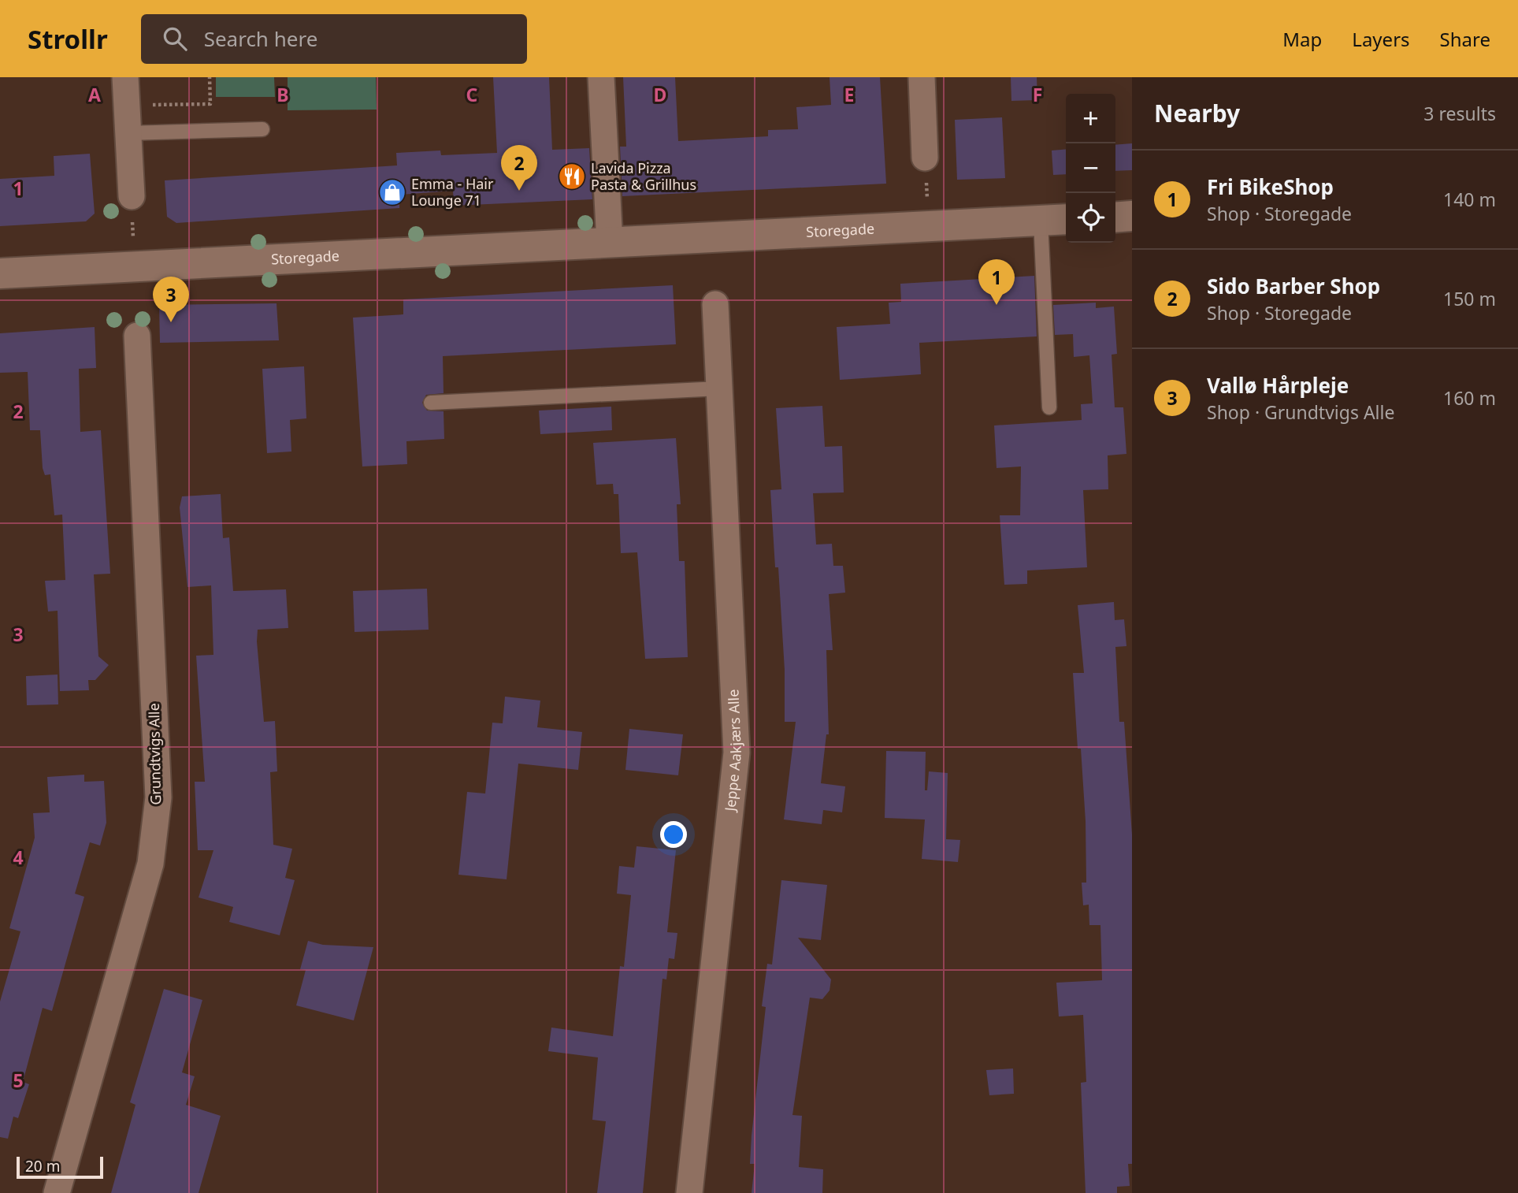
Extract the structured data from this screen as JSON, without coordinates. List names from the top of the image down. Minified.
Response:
{"streets":{"street":["Storegade","Jeppe Aakjærs Alle","Grundtvigs Alle"]},"places":{"restaurant":["Lavida Pizza Pasta & Grillhus"],"shop":["Emma - Hair Lounge 71"]},"scale_bar":"20 m","page":{"header":"Strollr","search":"Search here","nav":["Map","Layers","Share"],"heading":["Nearby","3 results"],"map_buttons":["+","−"],"pins":["2","1","3"],"list":[{"mark":"1","name":"Fri BikeShop","note":"Shop · Storegade","value":"140 m"},{"mark":"2","name":"Sido Barber Shop","note":"Shop · Storegade","value":"150 m"},{"mark":"3","name":"Vallø Hårpleje","note":"Shop · Grundtvigs Alle","value":"160 m"}],"scale":"20 m"},"grid":{"columns":["A","B","C","D","E","F"],"rows":["1","2","3","4","5"]}}
